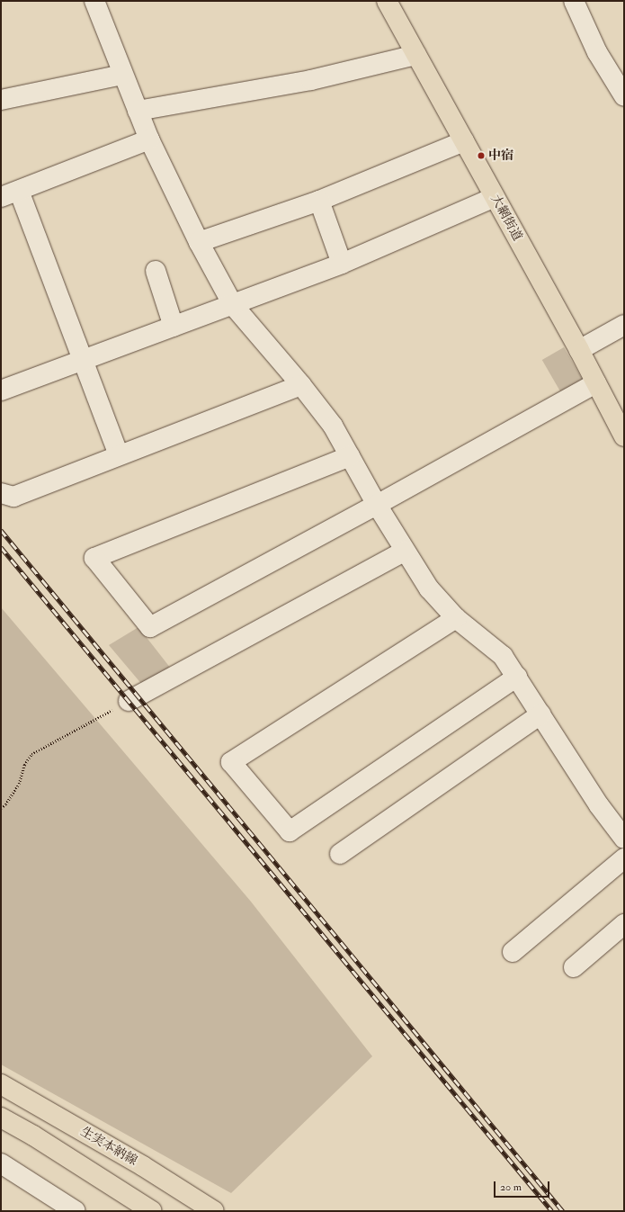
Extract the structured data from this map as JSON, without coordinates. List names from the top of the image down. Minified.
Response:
{"streets":{"main road":["大網街道","生実本納線"]},"places":["中宿"],"scale_bar":"20 m"}
